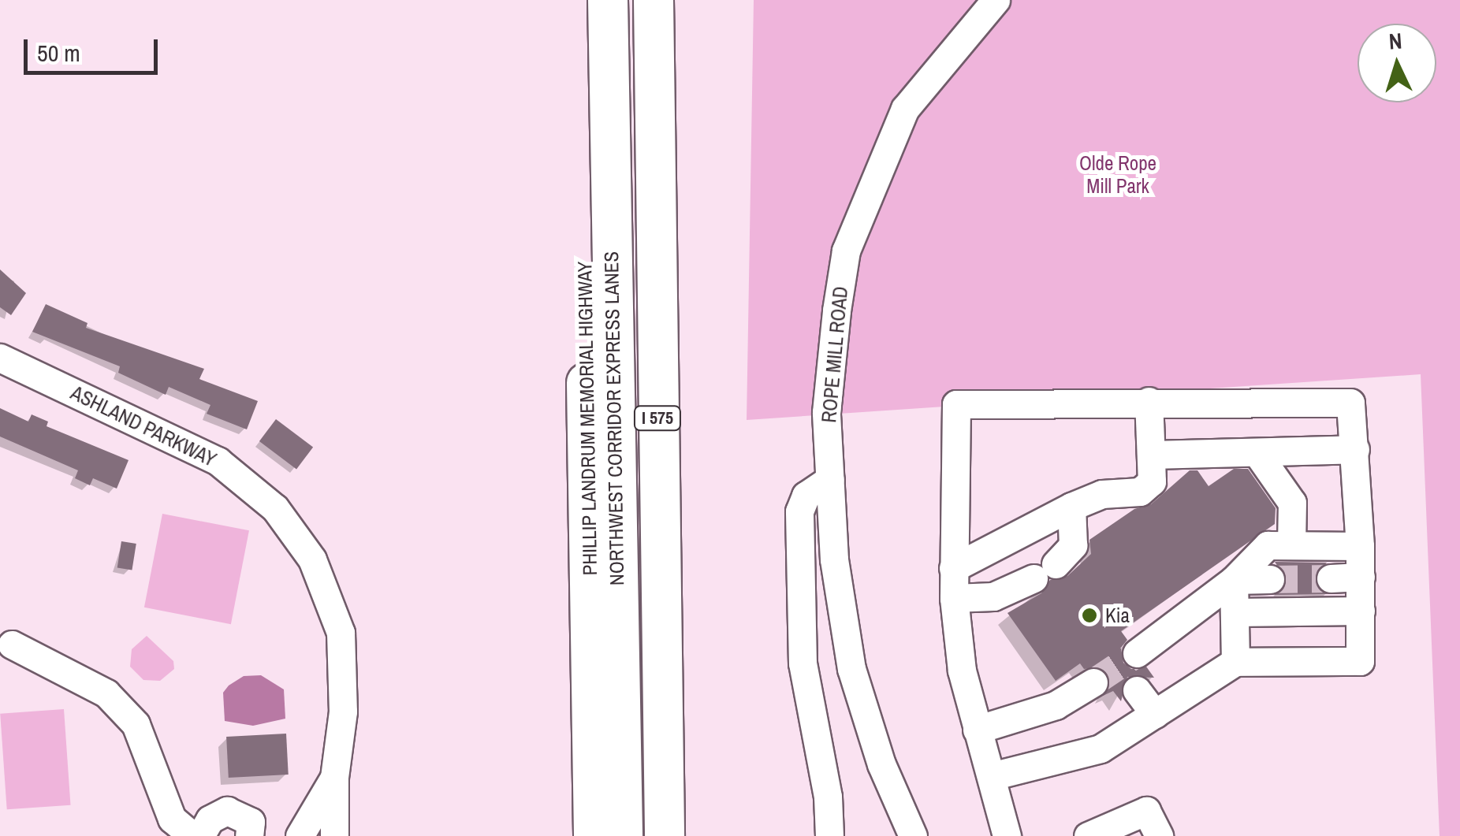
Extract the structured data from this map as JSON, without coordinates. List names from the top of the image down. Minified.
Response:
{"streets":{"highway":["PHILLIP LANDRUM MEMORIAL HIGHWAY","NORTHWEST CORRIDOR EXPRESS LANES","I 575"],"street":["ROPE MILL ROAD","ASHLAND PARKWAY"]},"parks":["Olde Rope Mill Park"],"places":["Kia"],"scale_bar":"50 m","north":"top"}
